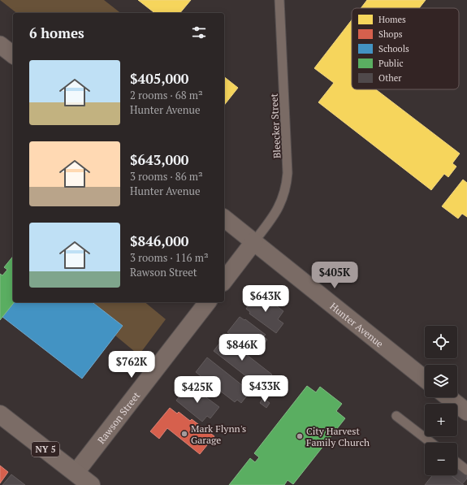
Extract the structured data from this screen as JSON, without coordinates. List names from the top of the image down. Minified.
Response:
{"streets":{"main road":["NY 5"],"street":["Hunter Avenue","Rawson Street"],"lane":["Bleecker Street"]},"crossings":[["Bleecker Street","Hunter Avenue"],["Rawson Street","NY 5"]],"places":["Mark Flynn's Garage","City Harvest Family Church"],"legend":["Homes","Shops","Schools","Public","Other"],"page":{"heading":"6 homes","list":[{"name":"$405,000","note":"2 rooms · 68 m² · Hunter Avenue"},{"name":"$643,000","note":"3 rooms · 86 m² · Hunter Avenue"},{"name":"$846,000","note":"3 rooms · 116 m² · Rawson Street"}],"price":["$405K","$643K","$846K","$762K","$433K","$425K"],"map_buttons":["+","−"]}}
